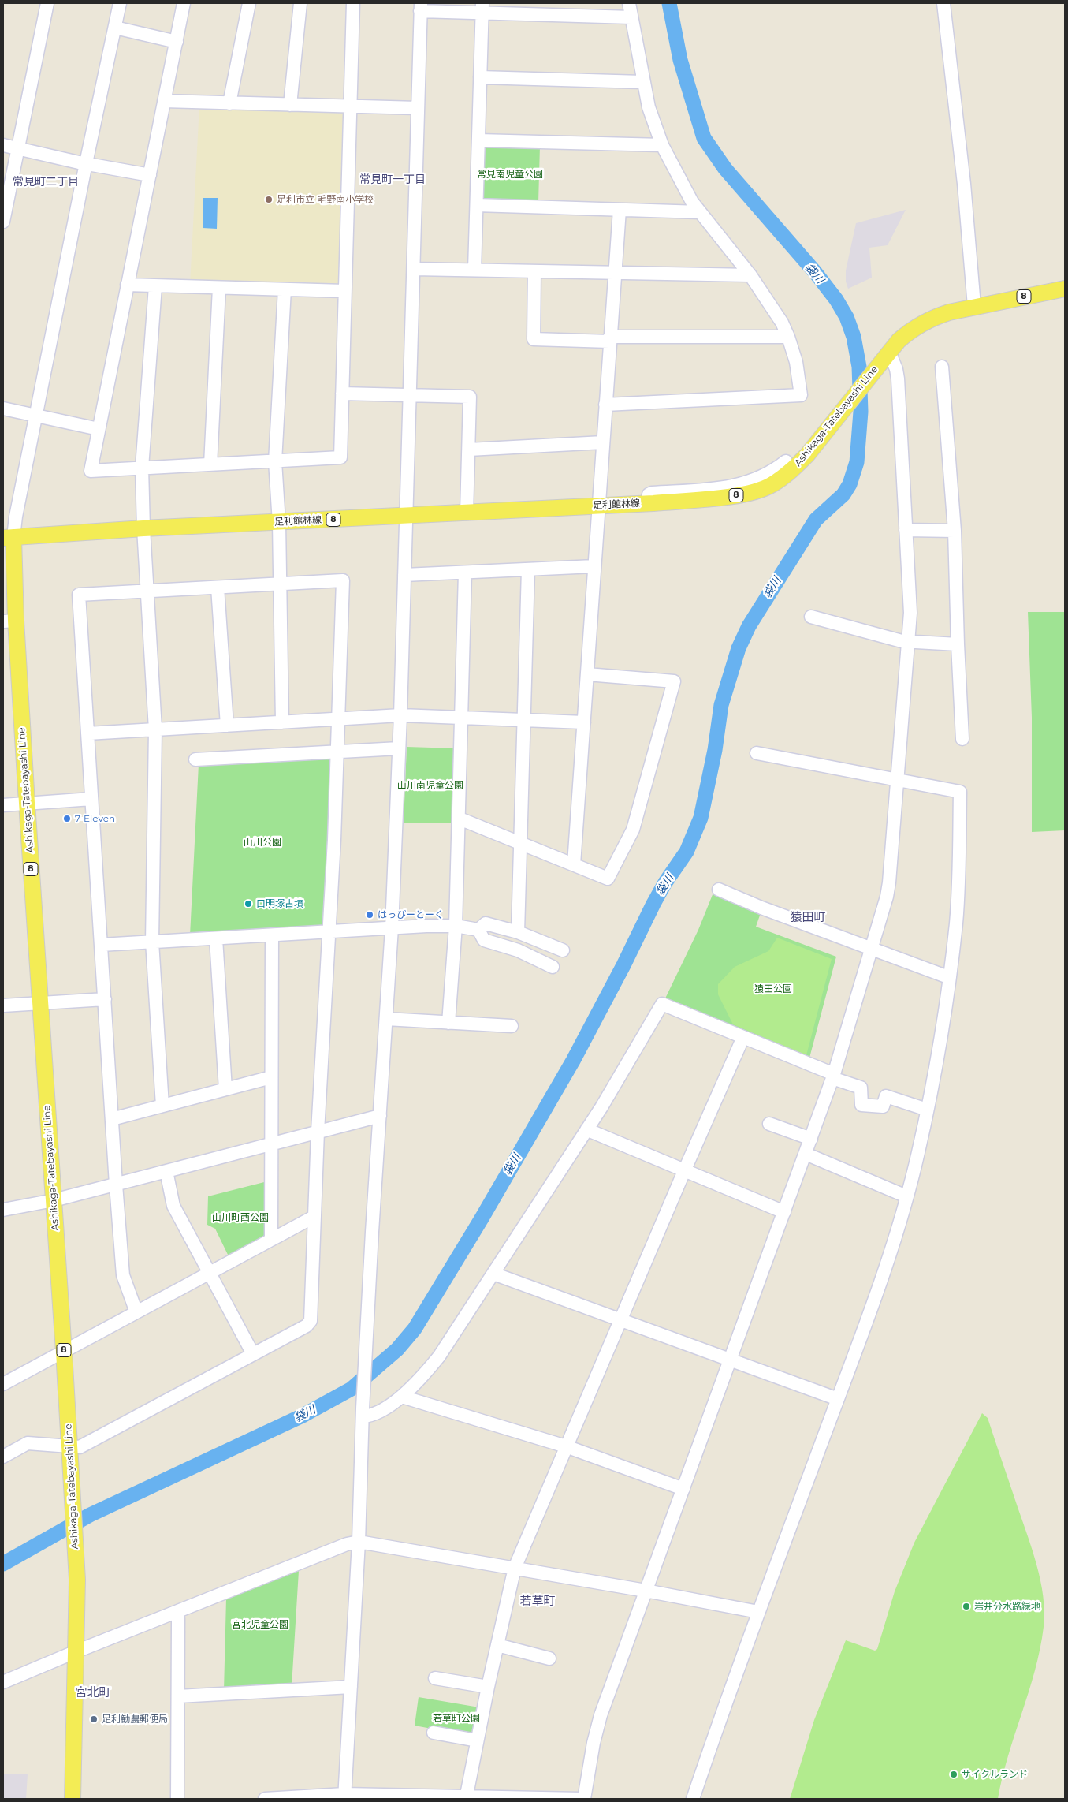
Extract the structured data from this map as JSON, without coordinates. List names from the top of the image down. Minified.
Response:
{"streets":{"main road":["8","Ashikaga-Tatebayashi Line","足利館林線"]},"crossings":[["8","Ashikaga-Tatebayashi Line"],["Ashikaga-Tatebayashi Line","足利館林線"]],"districts":["常見町一丁目","常見町二丁目","猿田町","若草町","宮北町"],"water":["袋川"],"parks":["常見南児童公園","山川南児童公園","山川公園","猿田公園","山川町西公園","宮北児童公園","若草町公園"],"places":["足利市立 毛野南小学校","7-Eleven","口明塚古墳","はっぴーとーく","岩井分水路緑地","足利勧農郵便局","サイクルランド"]}
